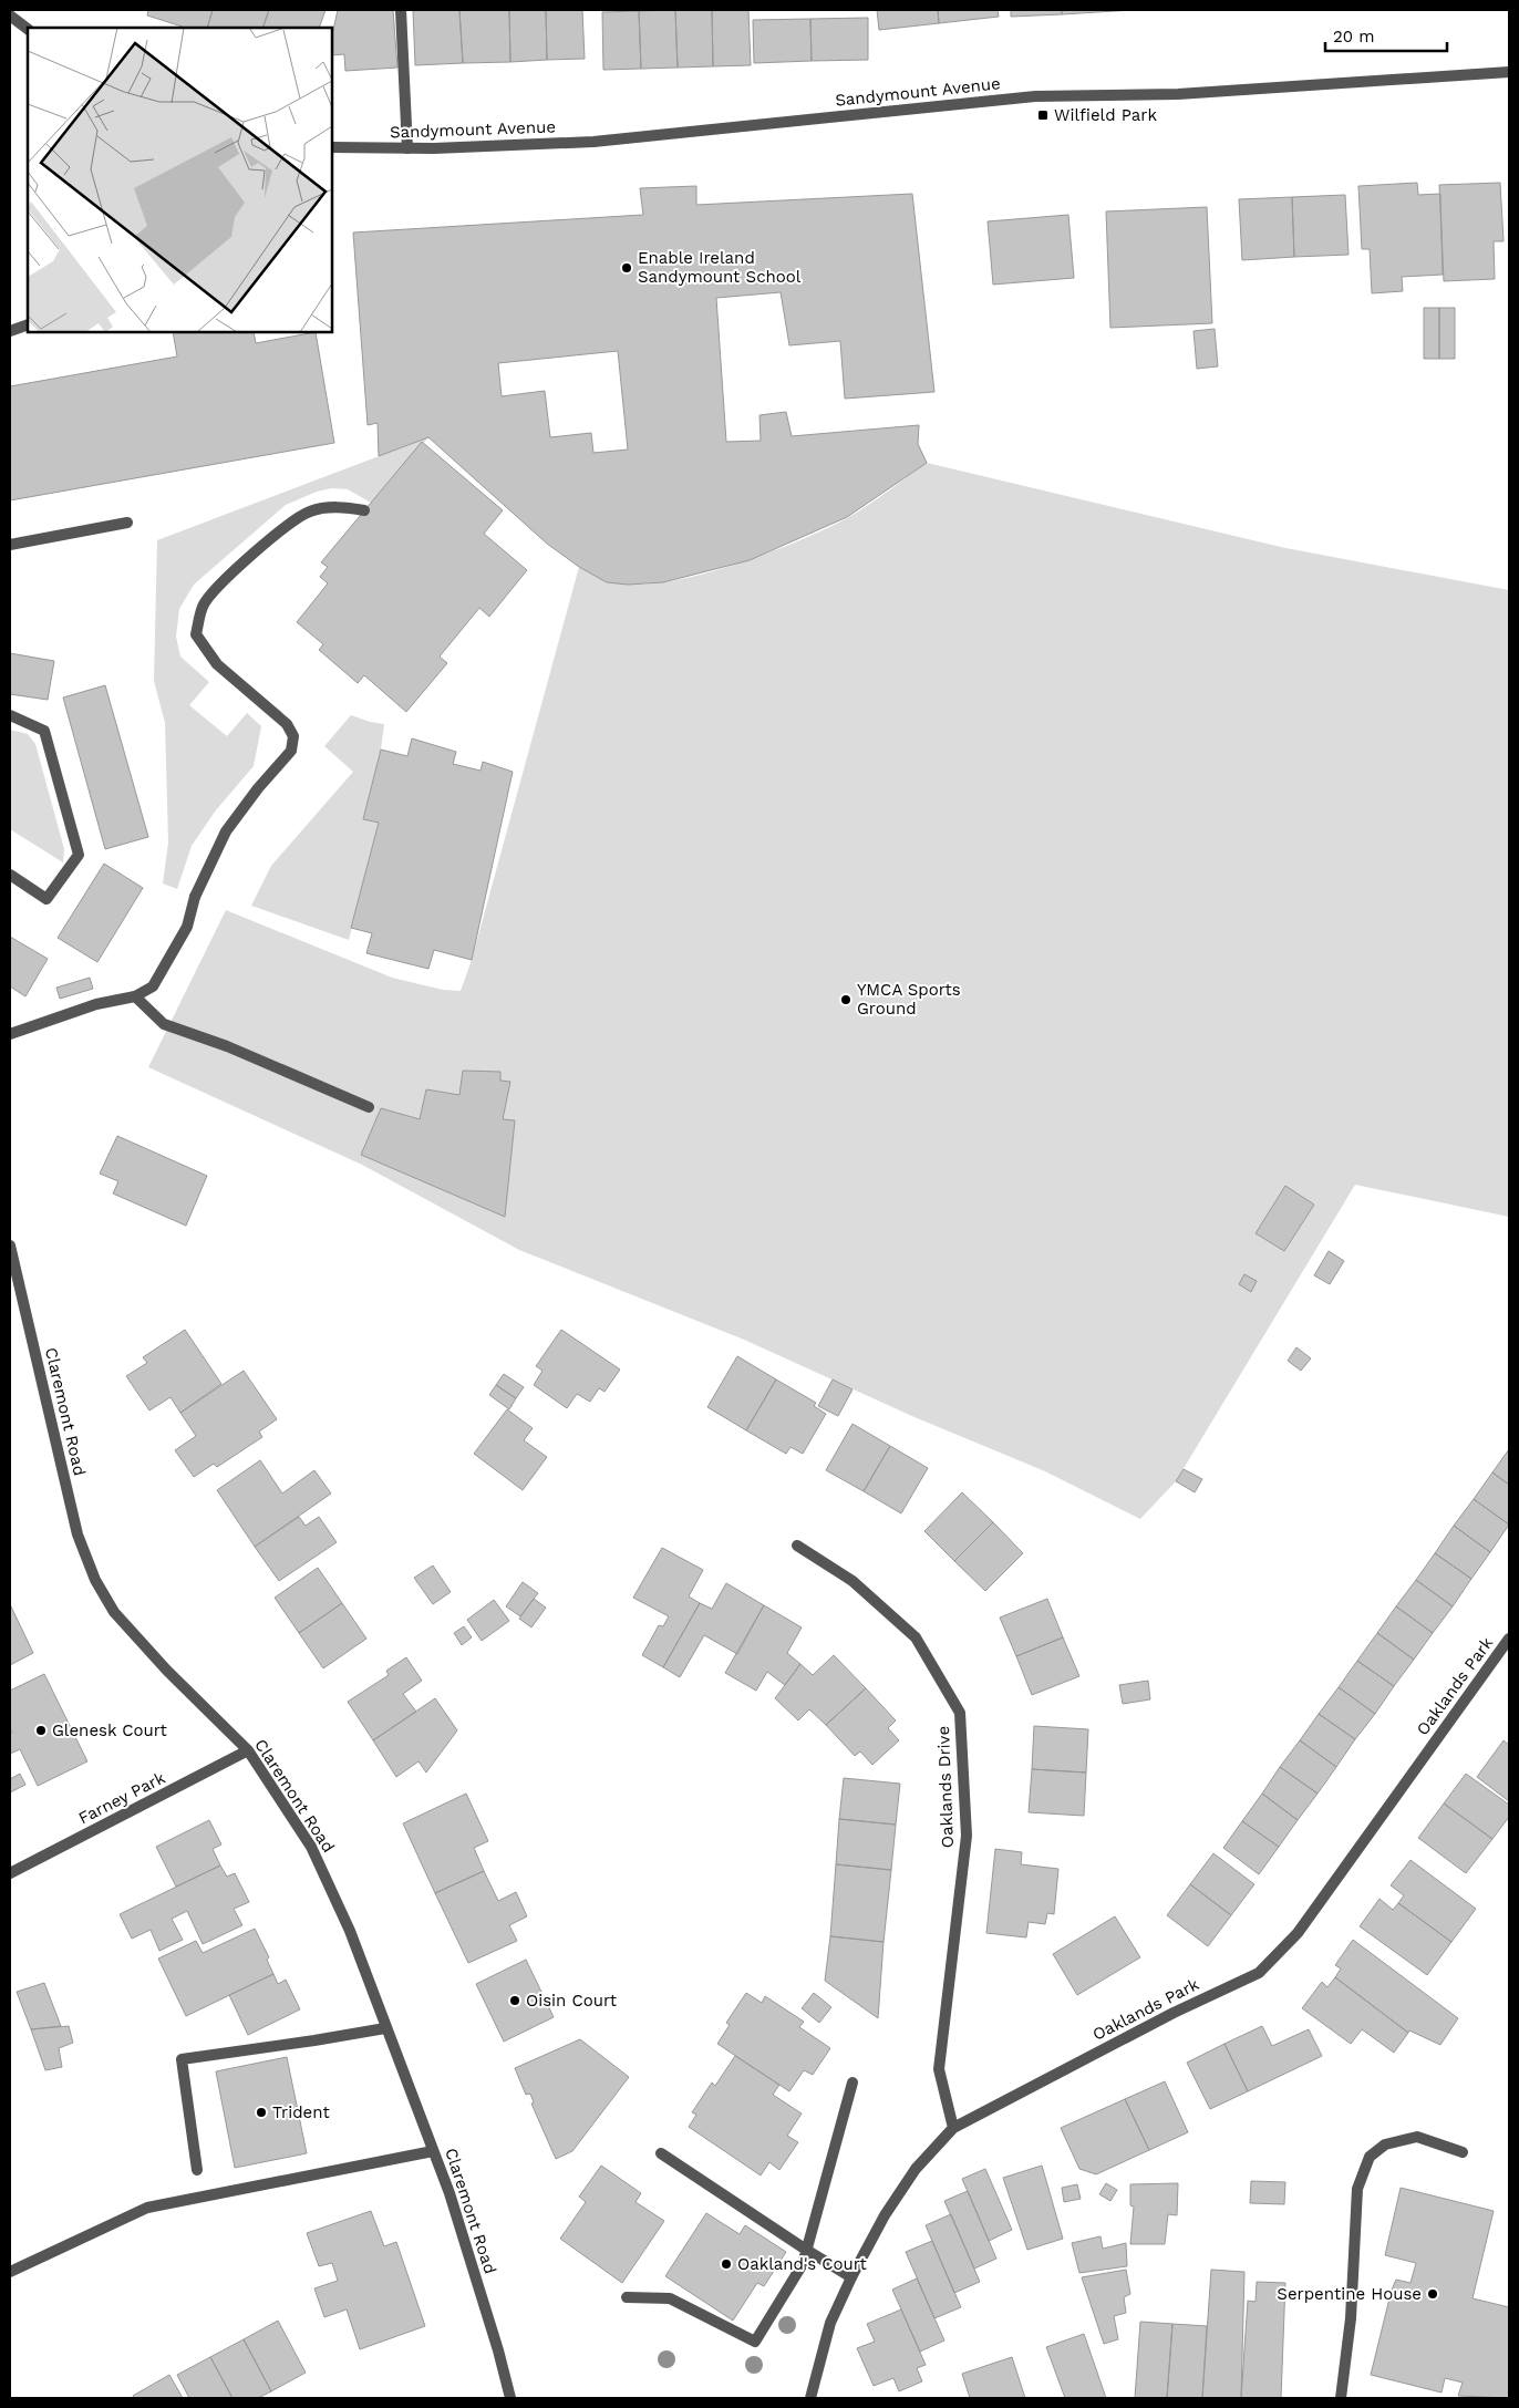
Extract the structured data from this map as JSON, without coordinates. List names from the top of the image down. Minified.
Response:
{"streets":{"street":["Sandymount Avenue","Claremont Road","Oaklands Park","Oaklands Drive","Farney Park"]},"crossings":[["Claremont Road","Farney Park"],["Oaklands Park","Oaklands Drive"]],"places":{"transit":["Wilfield Park"],"other":["Enable Ireland Sandymount School","YMCA Sports Ground","Glenesk Court","Oisin Court","Trident","Oakland's Court","Serpentine House"]},"scale_bar":"20 m"}
